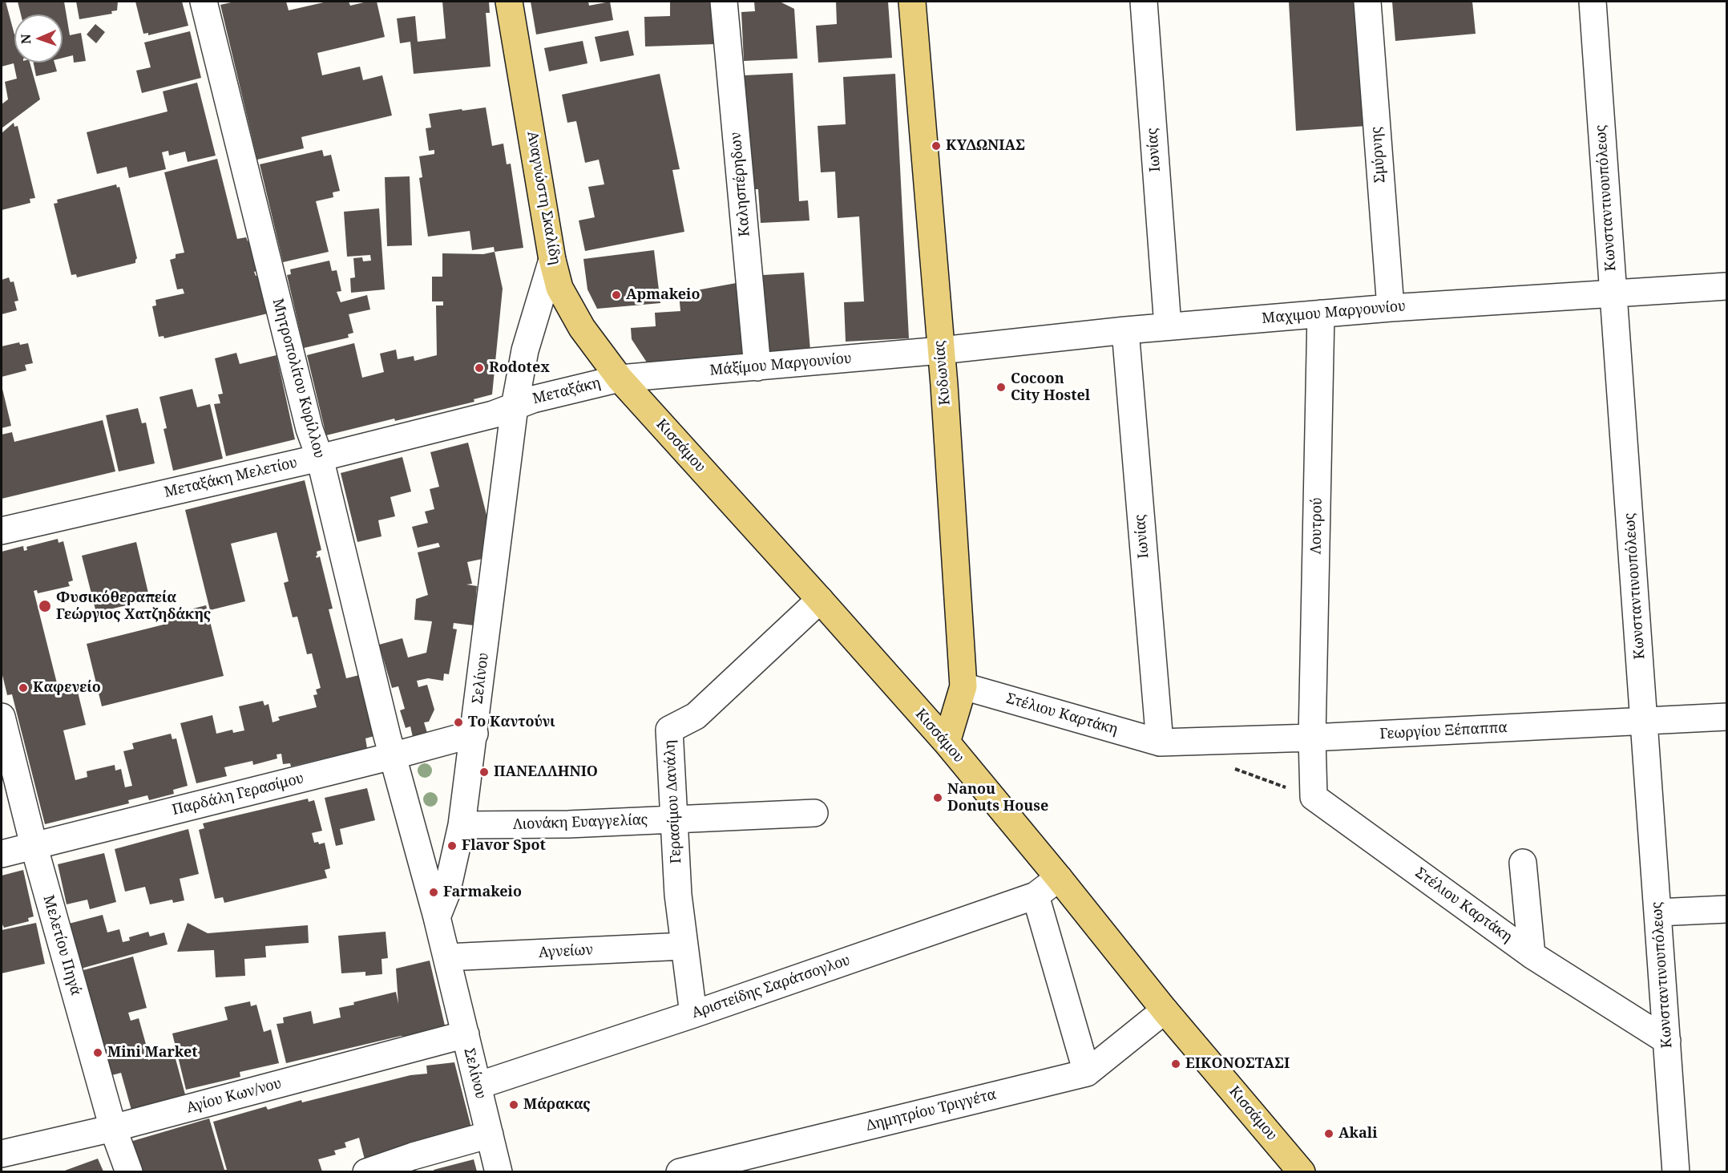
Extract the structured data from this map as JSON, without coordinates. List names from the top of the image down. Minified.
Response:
{"streets":{"main road":["Αναγνώστη Σκαλίδη","Κυδωνίας","Κισσάμου"],"street":["Ιωνίας","Σμύρνης","Καλησπέρηδων","Κωνσταντινουπόλεως","Μαχιμου Mαργουνίου","Μάξίμου Mαργουνίου","Μητροπολίτου Κυρίλλου","Μεταξάκη","Μεταξάκη Μελετίου","Λουτρού","Σελίνου","Στέλιου Καρτάκη","Γεωργίου Ξέπαππα","Παρδάλη Γερασίμου","Γερασίμου Δανάλη","Λιονάκη Ευαγγελίας","Μελετίου Πηγά","Αγνείων","Αριστείδης Σαράτσογλου","Αγίου Κων/νου","Δημητρίου Τριγγέτα"]},"crossings":[["Ιωνίας","Μαχιμου Mαργουνίου"],["Ιωνίας","Στέλιου Καρτάκη"],["Ιωνίας","Γεωργίου Ξέπαππα"],["Σμύρνης","Μαχιμου Mαργουνίου"],["Καλησπέρηδων","Μάξίμου Mαργουνίου"],["Αναγνώστη Σκαλίδη","Μάξίμου Mαργουνίου"],["Αναγνώστη Σκαλίδη","Μεταξάκη"],["Αναγνώστη Σκαλίδη","Κισσάμου"],["Αναγνώστη Σκαλίδη","Σελίνου"],["Κωνσταντινουπόλεως","Μαχιμου Mαργουνίου"],["Κωνσταντινουπόλεως","Στέλιου Καρτάκη"],["Κωνσταντινουπόλεως","Γεωργίου Ξέπαππα"],["Μαχιμου Mαργουνίου","Μάξίμου Mαργουνίου"],["Μαχιμου Mαργουνίου","Κυδωνίας"],["Μαχιμου Mαργουνίου","Λουτρού"],["Μάξίμου Mαργουνίου","Κυδωνίας"],["Μάξίμου Mαργουνίου","Μεταξάκη"],["Μάξίμου Mαργουνίου","Κισσάμου"],["Κυδωνίας","Κισσάμου"],["Κυδωνίας","Στέλιου Καρτάκη"],["Μητροπολίτου Κυρίλλου","Μεταξάκη Μελετίου"],["Μητροπολίτου Κυρίλλου","Σελίνου"],["Μητροπολίτου Κυρίλλου","Παρδάλη Γερασίμου"],["Μεταξάκη","Κισσάμου"],["Μεταξάκη","Μεταξάκη Μελετίου"],["Μεταξάκη","Σελίνου"],["Κισσάμου","Γερασίμου Δανάλη"],["Κισσάμου","Αριστείδης Σαράτσογλου"],["Κισσάμου","Δημητρίου Τριγγέτα"],["Μεταξάκη Μελετίου","Σελίνου"],["Λουτρού","Στέλιου Καρτάκη"],["Λουτρού","Γεωργίου Ξέπαππα"],["Σελίνου","Παρδάλη Γερασίμου"],["Σελίνου","Λιονάκη Ευαγγελίας"],["Σελίνου","Αγνείων"],["Σελίνου","Αριστείδης Σαράτσογλου"],["Σελίνου","Αγίου Κων/νου"],["Στέλιου Καρτάκη","Γεωργίου Ξέπαππα"],["Παρδάλη Γερασίμου","Μελετίου Πηγά"],["Γερασίμου Δανάλη","Λιονάκη Ευαγγελίας"],["Γερασίμου Δανάλη","Αγνείων"],["Γερασίμου Δανάλη","Αριστείδης Σαράτσογλου"],["Μελετίου Πηγά","Αγίου Κων/νου"]],"places":["ΚΥΔΩΝΙΑΣ","Apmakeio","Rodotex","Cocoon City Hostel","Φυσικόθεραπεία Γεώργιος Χατζηδάκης","Καφενείο","Το Καντούνι","ΠΑΝΕΛΛΗΝΙΟ","Nanou Donuts House","Flavor Spot","Farmakeio","Mini Market","ΕΙΚΟΝΟΣΤΑΣΙ","Μάρακας","Akali"],"north":"left"}
